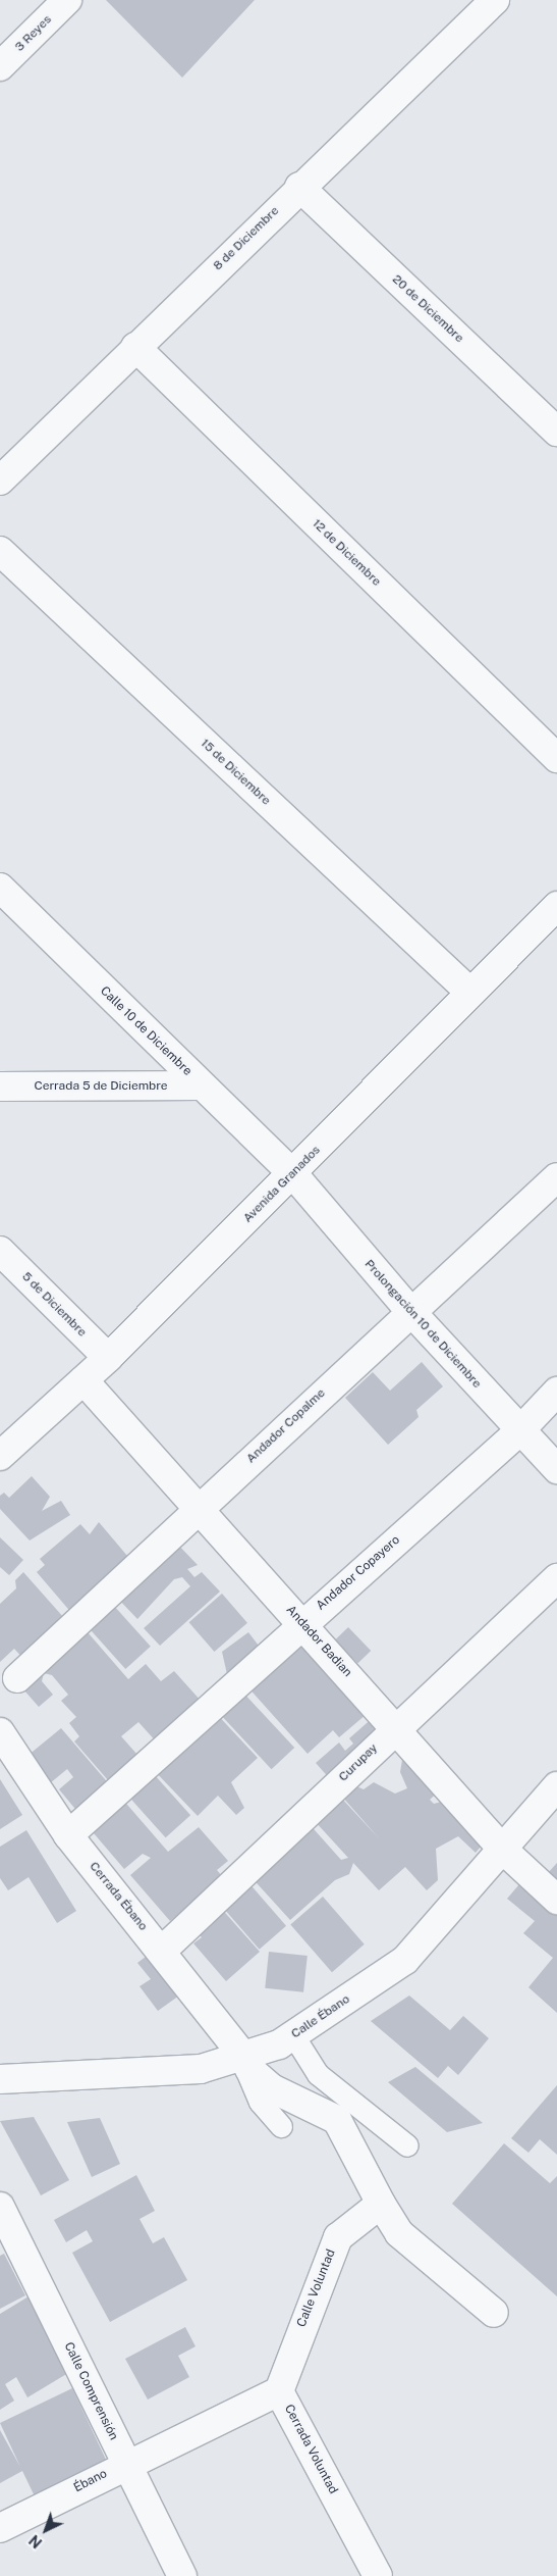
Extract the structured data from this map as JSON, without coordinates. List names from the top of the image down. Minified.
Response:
{"streets":{"street":["3 Reyes","8 de Diciembre","20 de Diciembre","12 de Diciembre","15 de Diciembre","Calle 10 de Diciembre","Cerrada 5 de Diciembre","Avenida Granados","5 de Diciembre","Prolongación 10 de Diciembre","Andador Copalme","Andador Copayero","Andador Badian","Curupay","Cerrada Ébano","Calle Ébano","Calle Voluntad","Calle Comprensión","Cerrada Voluntad","Ébano"]},"crossings":[["8 de Diciembre","20 de Diciembre"],["8 de Diciembre","12 de Diciembre"],["15 de Diciembre","Avenida Granados"],["Calle 10 de Diciembre","Cerrada 5 de Diciembre"],["Calle 10 de Diciembre","Avenida Granados"],["Calle 10 de Diciembre","Prolongación 10 de Diciembre"],["Avenida Granados","5 de Diciembre"],["Avenida Granados","Prolongación 10 de Diciembre"],["Avenida Granados","Andador Badian"],["Prolongación 10 de Diciembre","Andador Copalme"],["Prolongación 10 de Diciembre","Andador Copayero"],["Andador Copalme","Andador Badian"],["Andador Copayero","Andador Badian"],["Andador Copayero","Cerrada Ébano"],["Andador Badian","Curupay"],["Andador Badian","Calle Ébano"],["Curupay","Cerrada Ébano"],["Cerrada Ébano","Calle Ébano"],["Calle Voluntad","Cerrada Voluntad"],["Calle Comprensión","Cerrada Voluntad"],["Calle Comprensión","Ébano"],["Cerrada Voluntad","Ébano"]],"north":"bottom left"}
